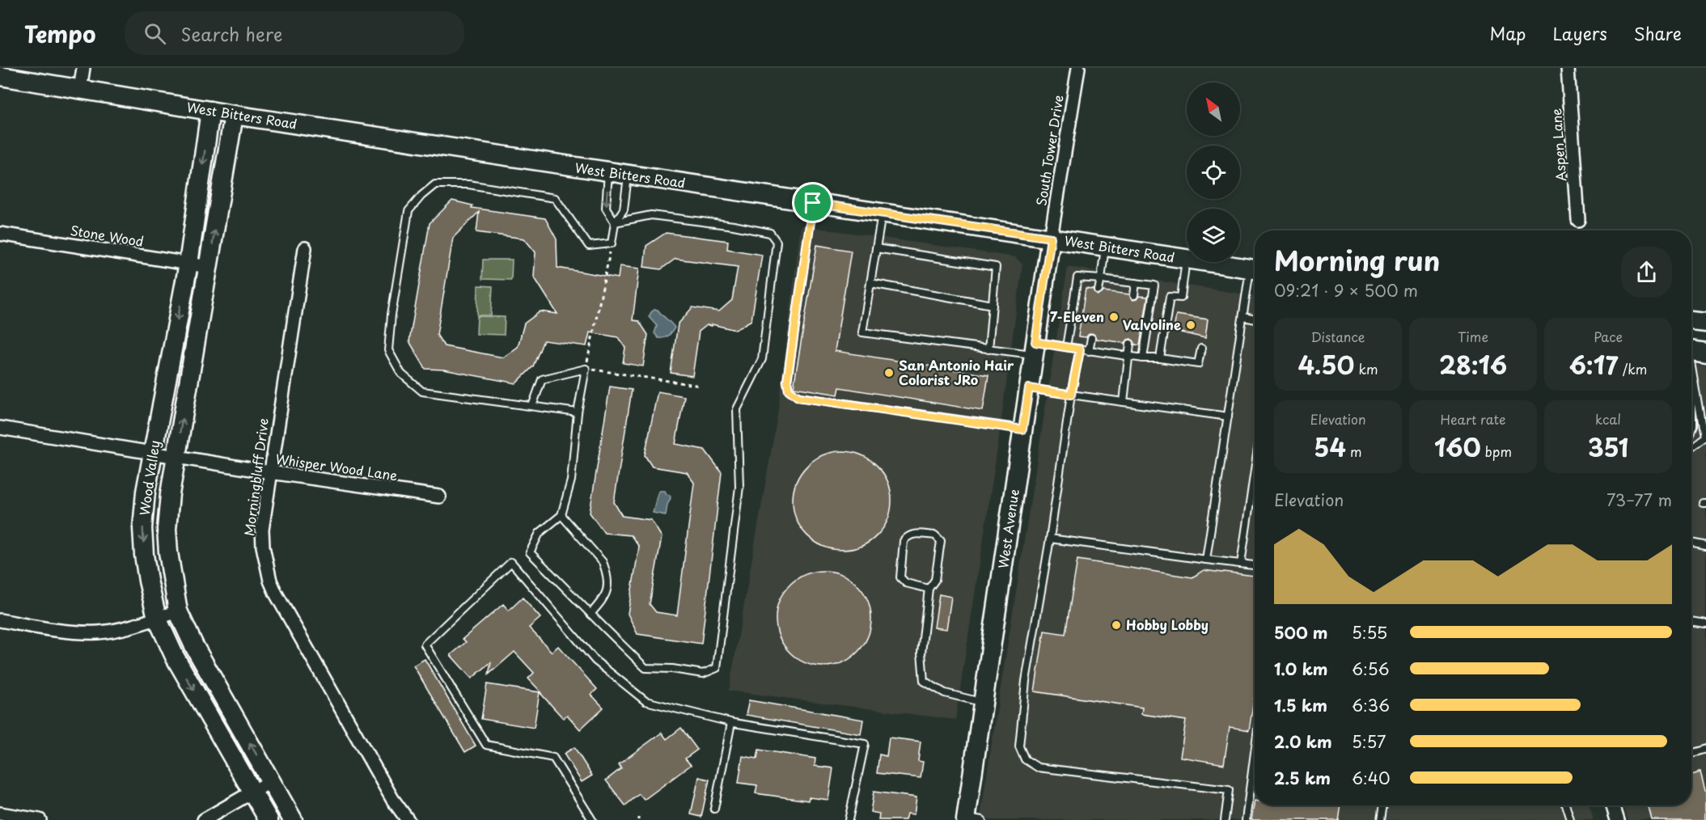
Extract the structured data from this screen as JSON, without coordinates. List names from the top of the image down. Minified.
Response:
{"streets":{"main road":["West Bitters Road","Wood Valley","West Avenue"],"street":["Aspen Lane","South Tower Drive","Stone Wood","Whisper Wood Lane","Morningbluff Drive"]},"crossings":[["West Bitters Road","South Tower Drive"],["West Bitters Road","Wood Valley"],["West Bitters Road","West Avenue"],["South Tower Drive","West Avenue"],["Stone Wood","Wood Valley"],["Whisper Wood Lane","Morningbluff Drive"],["Whisper Wood Lane","Wood Valley"]],"places":["7-Eleven","Valvoline","San Antonio Hair Colorist JRo","Hobby Lobby"],"north":"top left","page":{"header":"Tempo","search":"Search here","nav":["Map","Layers","Share"],"heading":["Morning run","09:21 · 9 × 500 m"],"stats":[["Distance","4.50 km"],["Time","28:16"],["Pace","6:17 /km"],["Elevation","54 m"],["Heart rate","160 bpm"],["kcal","351"]],"chart":["Elevation","73–77 m"],"list":[{"name":"500 m","note":"5:55"},{"name":"1.0 km","note":"6:56"},{"name":"1.5 km","note":"6:36"},{"name":"2.0 km","note":"5:57"},{"name":"2.5 km","note":"6:40"}]}}
